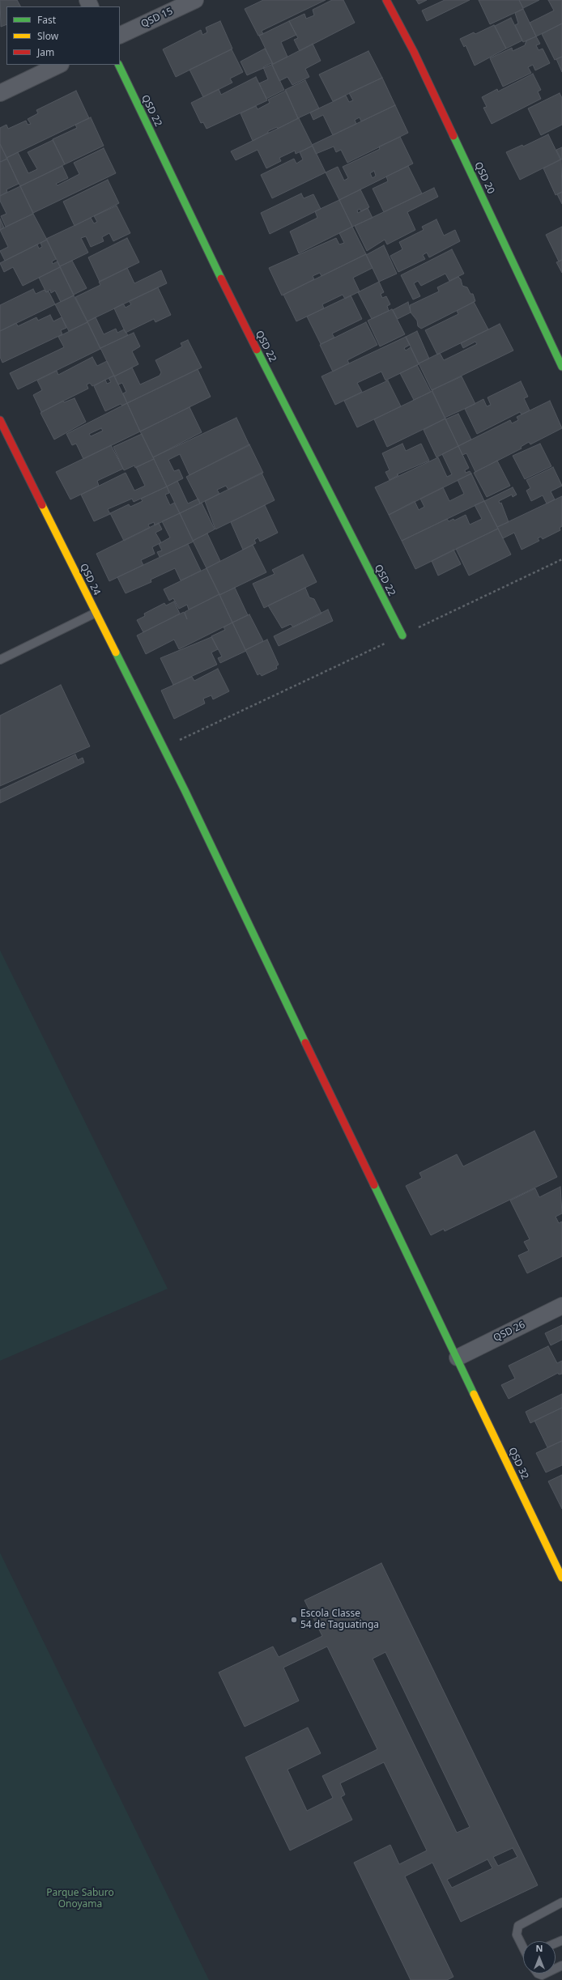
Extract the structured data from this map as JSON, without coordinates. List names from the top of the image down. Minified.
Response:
{"streets":{"street":["QSD 15","QSD 22","QSD 20","QSD 24","QSD 26","QSD 32"]},"crossings":[["QSD 24","QSD 32"],["QSD 26","QSD 32"]],"parks":["Parque Saburo Onoyama"],"places":["Escola Classe 54 de Taguatinga"],"legend":["Fast","Slow","Jam"],"north":"top"}
